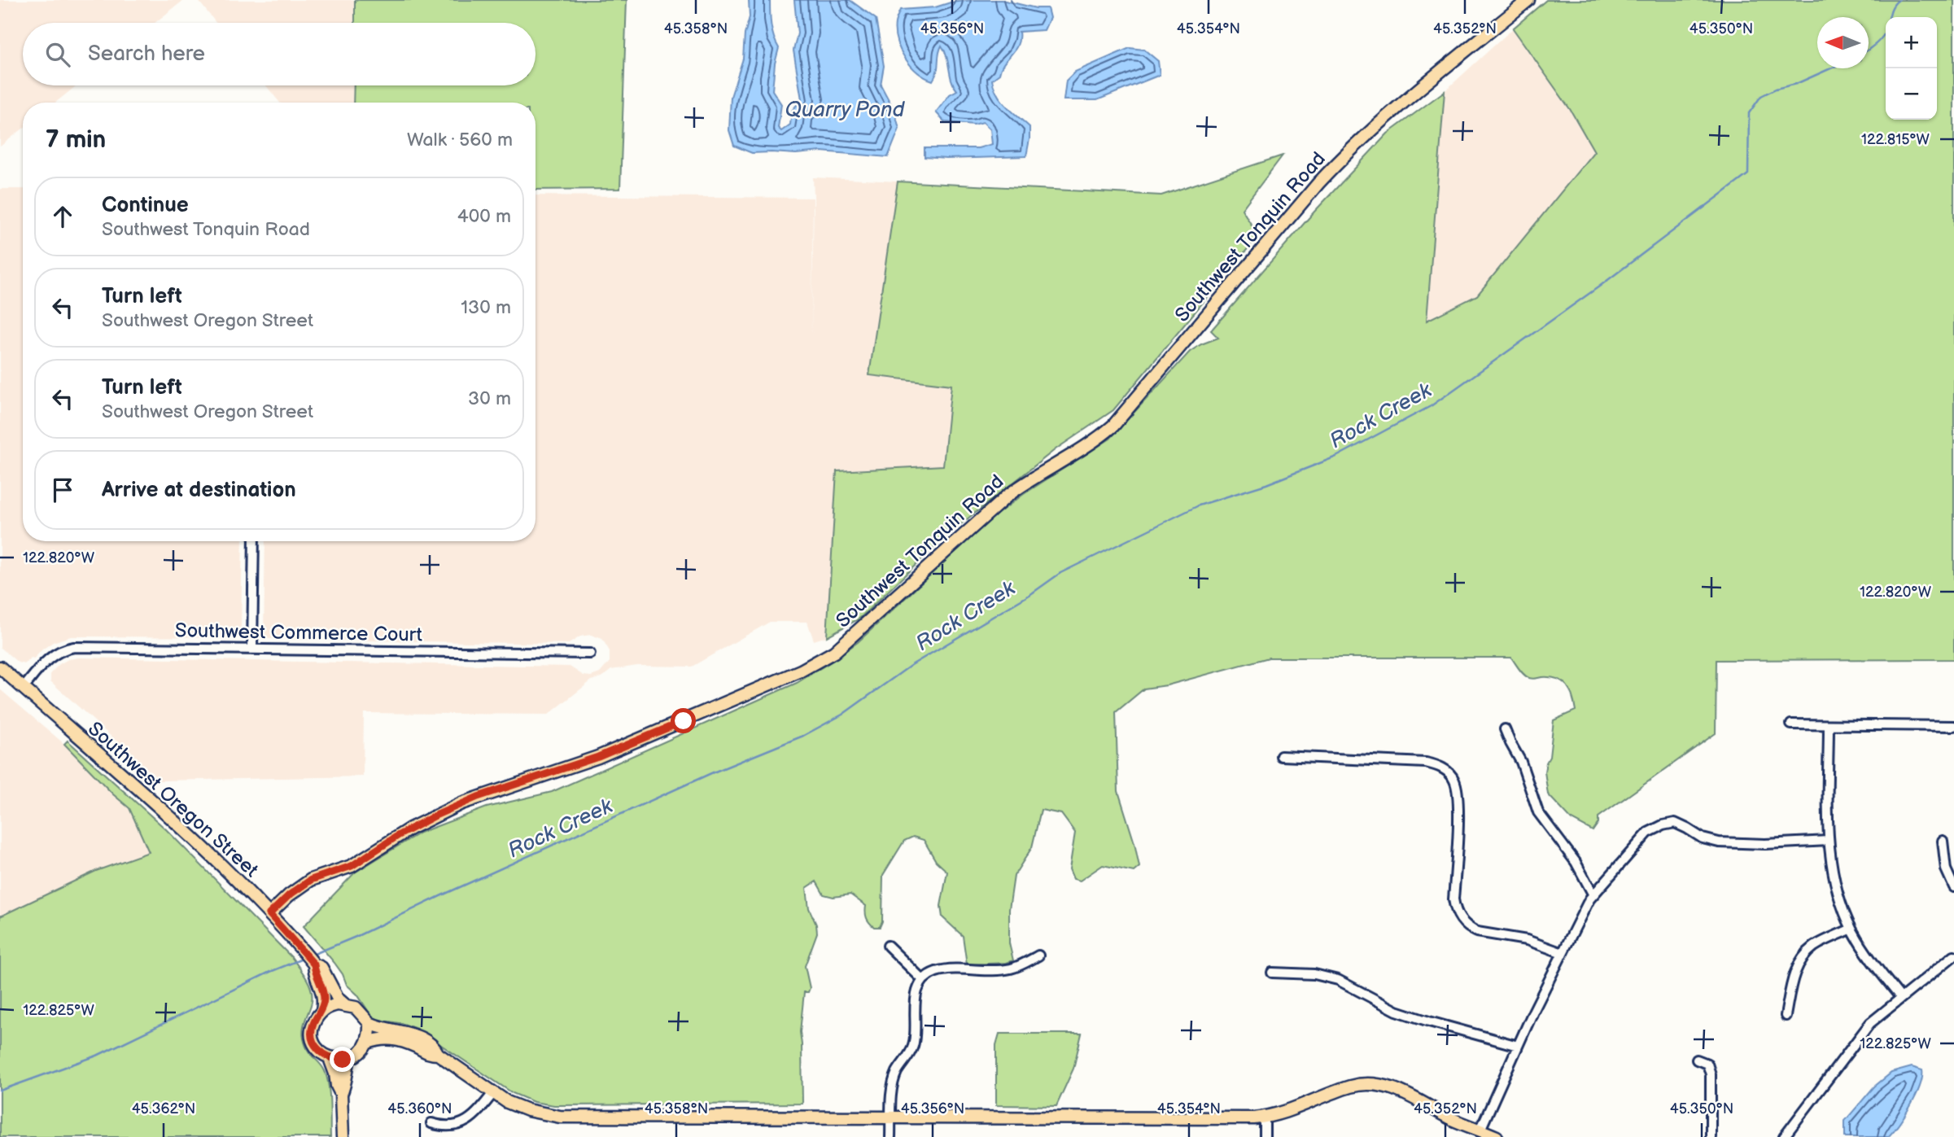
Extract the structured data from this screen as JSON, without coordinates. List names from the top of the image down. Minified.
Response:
{"streets":{"main road":["Southwest Tonquin Road","Southwest Oregon Street"],"street":["Southwest Commerce Court"]},"crossings":[["Southwest Tonquin Road","Southwest Oregon Street"],["Southwest Commerce Court","Southwest Oregon Street"]],"water":["Quarry Pond","Rock Creek"],"north":"left","page":{"map_buttons":["+","−"],"search":"Search here","heading":["7 min","Walk · 560 m"],"list":[["Continue","Southwest Tonquin Road","400 m"],["Turn left","Southwest Oregon Street","130 m"],["Turn left","Southwest Oregon Street","30 m"],"Arrive at destination"]},"coordinates":["45.358°N","45.356°N","45.354°N","45.352°N","45.350°N","122.815°W","122.820°W","122.825°W","45.362°N","45.360°N"]}
